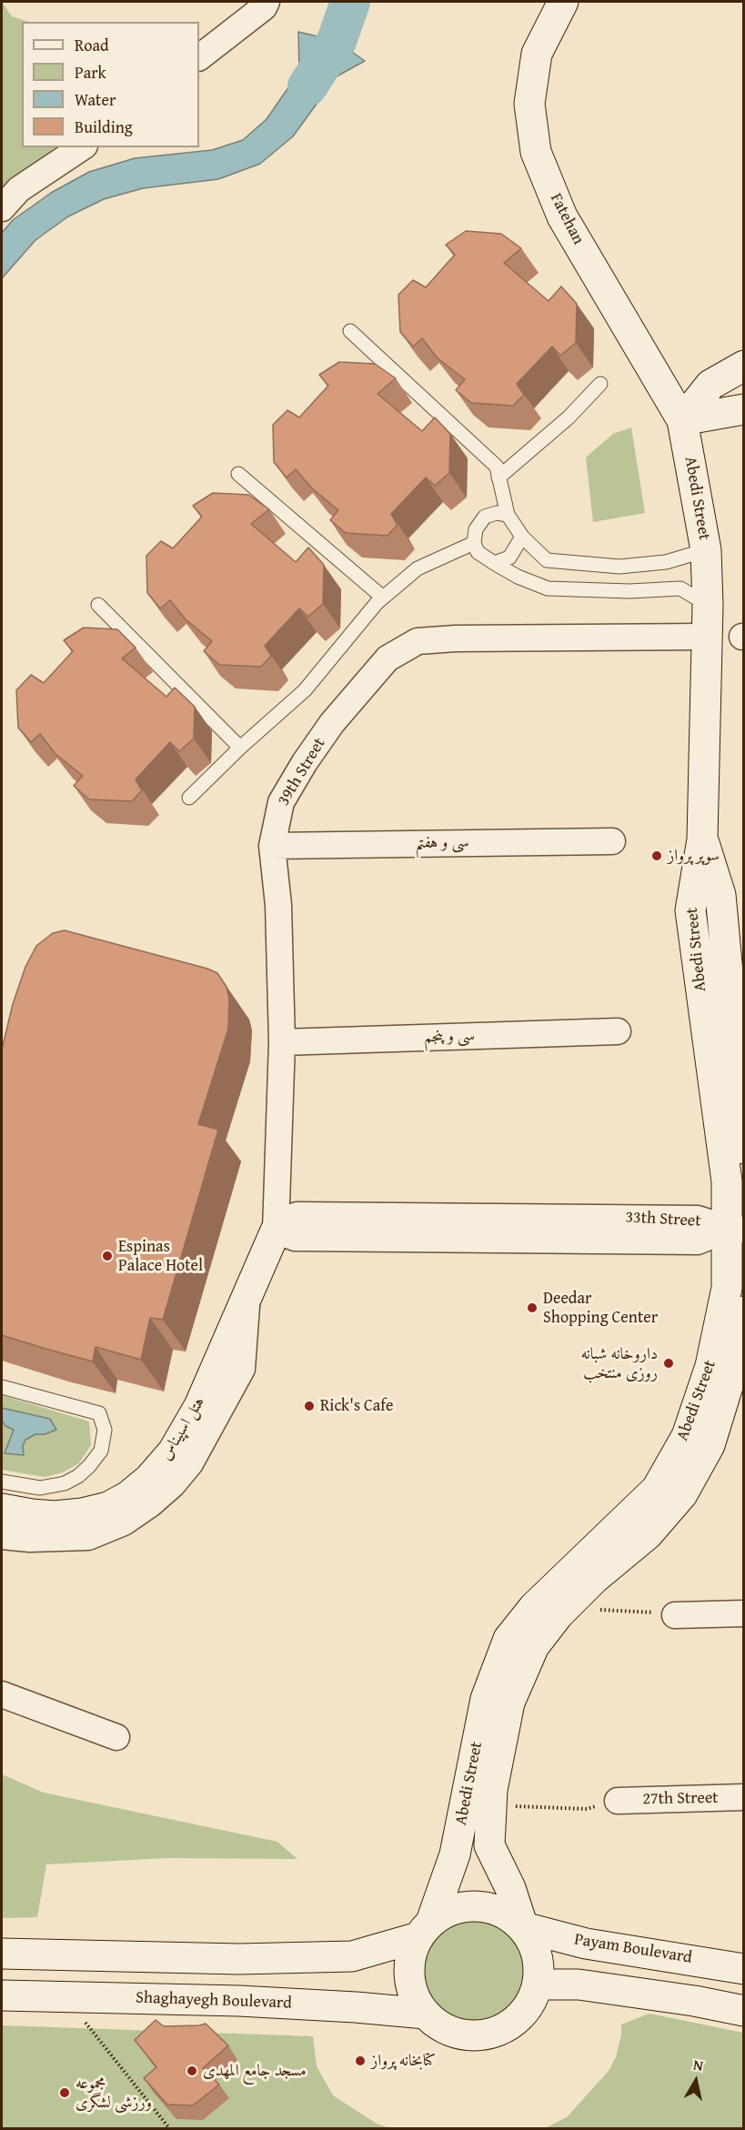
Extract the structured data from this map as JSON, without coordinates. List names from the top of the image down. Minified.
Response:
{"streets":{"street":["Fatehan","Abedi Street","39th Street","سی و هفتم","سی و پنجم","33th Street","هتل اسپیناس","27th Street","Payam Boulevard","Shaghayegh Boulevard"]},"crossings":[["Fatehan","Abedi Street"],["Abedi Street","39th Street"],["Abedi Street","33th Street"],["Abedi Street","Payam Boulevard"],["Abedi Street","Shaghayegh Boulevard"],["39th Street","سی و هفتم"],["39th Street","سی و پنجم"],["39th Street","33th Street"],["39th Street","هتل اسپیناس"],["33th Street","هتل اسپیناس"],["Payam Boulevard","Shaghayegh Boulevard"]],"places":["سوپر پرواز","Espinas Palace Hotel","Deedar Shopping Center","داروخانه شبانه روزی منتخب","Rick's Cafe","کتابخانه پرواز","مسجد جامع المهدی","مجموعه ورزشی لشگری"],"legend":["Road","Park","Water","Building"],"north":"top"}
